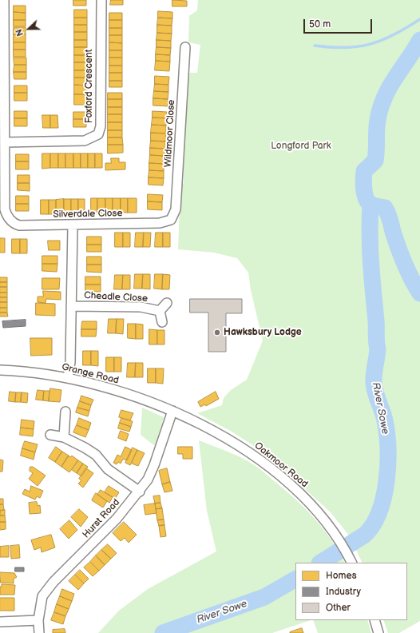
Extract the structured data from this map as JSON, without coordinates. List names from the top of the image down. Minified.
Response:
{"streets":{"street":["Foxford Crescent","Wildmoor Close","Silverdale Close","Cheadle Close","Grange Road","Oakmoor Road","Hurst Road"]},"crossings":[["Wildmoor Close","Silverdale Close"],["Silverdale Close","Cheadle Close"],["Cheadle Close","Grange Road"],["Grange Road","Oakmoor Road"],["Grange Road","Hurst Road"],["Oakmoor Road","Hurst Road"]],"water":["River Sowe"],"parks":["Longford Park"],"places":["Hawksbury Lodge"],"legend":["Homes","Industry","Other"],"scale_bar":"50 m","north":"left"}
